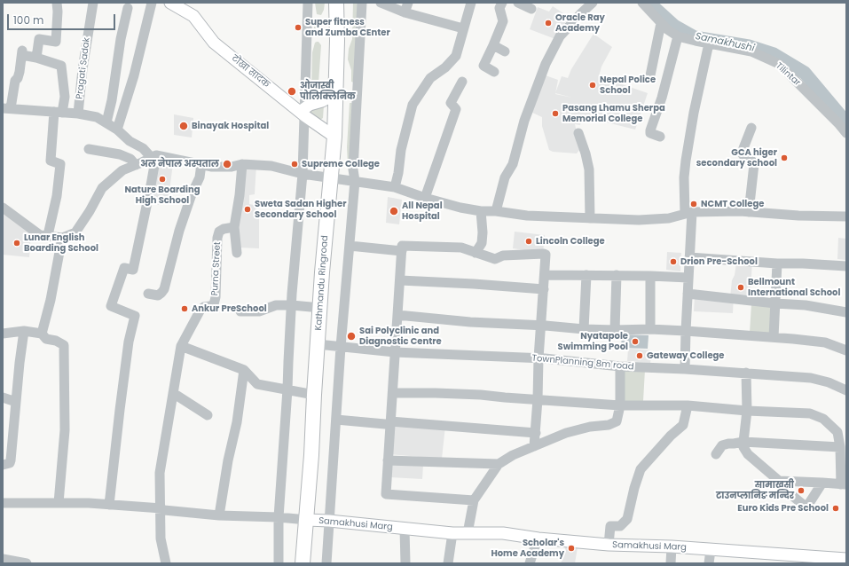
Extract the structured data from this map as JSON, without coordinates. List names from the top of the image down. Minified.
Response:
{"streets":{"highway":["Kathmandu Ringroad"],"main road":["टोखा सादक","Samakhusi Marg"],"street":["Pragati Sadak","Tilintar","Purna Street","TownPlanning 8m road"]},"crossings":[["टोखा सादक","Kathmandu Ringroad"],["Kathmandu Ringroad","TownPlanning 8m road"],["Kathmandu Ringroad","Samakhusi Marg"]],"water":["Samakhushi"],"places":["Oracle Ray Academy","Super fitness and Zumba CEnter","Nepal Police School","ओजास्वी पोलिक्लिनिक","Pasang Lhamu Sherpa Memorial College","Binayak Hospital","GCA higer secondary school","अल नेपाल अस्पताल","Supreme College","Nature Boarding High School","NCMT College","Sweta Sadan Higher Secondary School","All Nepal Hospital","Lincoln College","Lunar English Boarding School","Drion Pre-School","Bellmount International School","Ankur PreSchool","Sai Polyclinic and Diagnostic Centre","Nyatapole Swimming Pool","Gateway College","सामाखुसी टाउनप्लानिङ मन्दिर","Euro Kids Pre School","Scholar's Home Academy"],"scale_bar":"100 m"}
